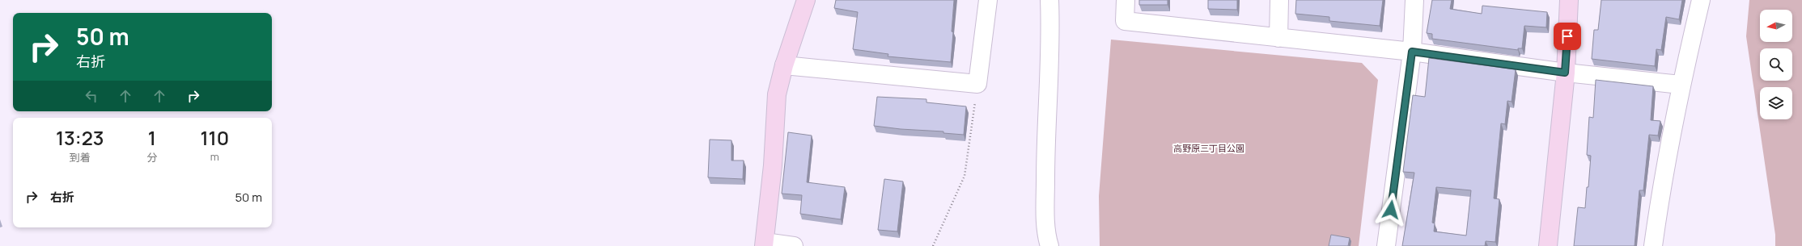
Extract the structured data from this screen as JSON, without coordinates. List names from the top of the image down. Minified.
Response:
{"parks":["高野原三丁目公園"],"north":"left","page":{"turn":["50 m","右折"],"eta":["13:23","到着","1","分","110","m"],"list":[{"name":"右折","value":"50 m"}]}}
